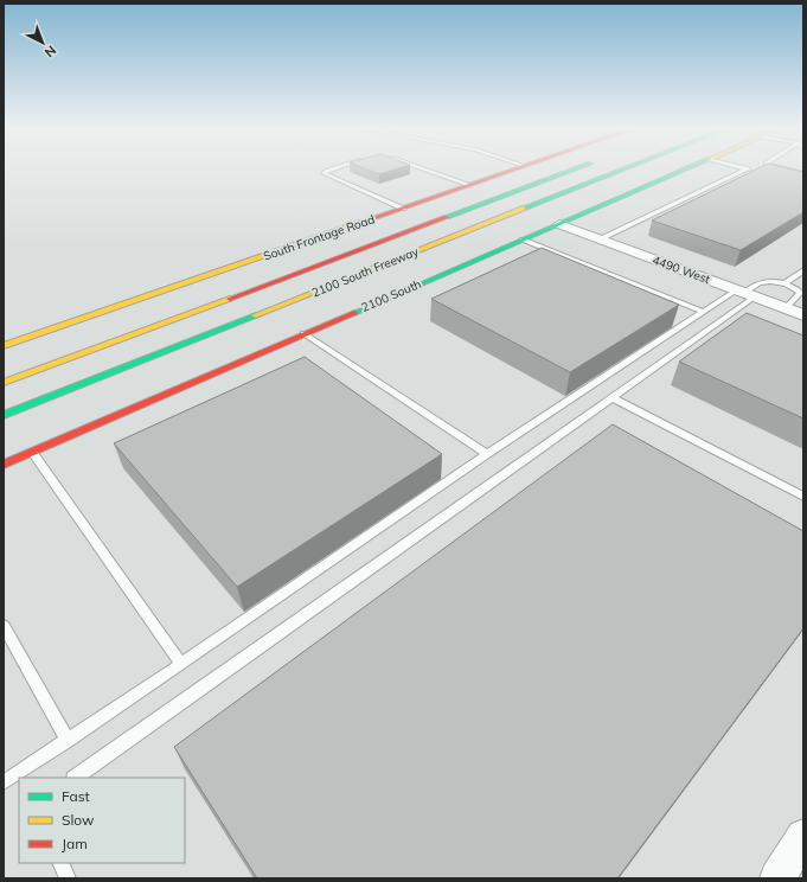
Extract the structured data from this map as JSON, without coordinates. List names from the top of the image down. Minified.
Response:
{"streets":{"main road":["South Frontage Road","2100 South Freeway","2100 South"],"street":["4490 West"]},"crossings":[["4490 West","2100 South"]],"legend":["Fast","Slow","Jam"],"north":"bottom right"}
